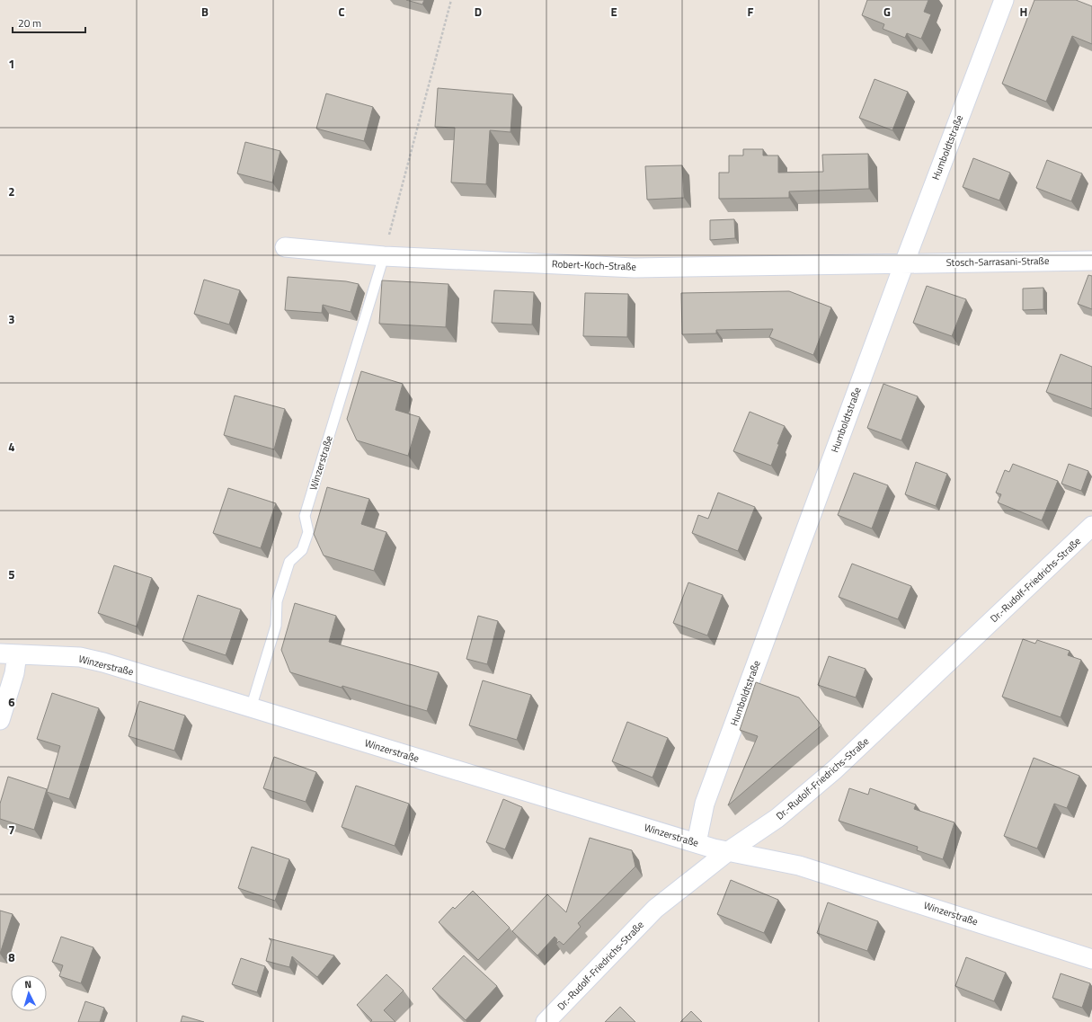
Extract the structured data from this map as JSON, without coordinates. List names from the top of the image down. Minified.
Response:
{"streets":{"street":["Humboldtstraße","Stosch-Sarrasani-Straße","Robert-Koch-Straße","Winzerstraße","Dr.-Rudolf-Friedrichs-Straße"]},"crossings":[["Humboldtstraße","Stosch-Sarrasani-Straße"],["Humboldtstraße","Robert-Koch-Straße"],["Humboldtstraße","Winzerstraße"],["Stosch-Sarrasani-Straße","Robert-Koch-Straße"],["Robert-Koch-Straße","Winzerstraße"],["Winzerstraße","Dr.-Rudolf-Friedrichs-Straße"]],"scale_bar":"20 m","north":"top","grid":{"columns":["B","C","D","E","F","G","H"],"rows":["1","2","3","4","5","6","7","8"]}}
